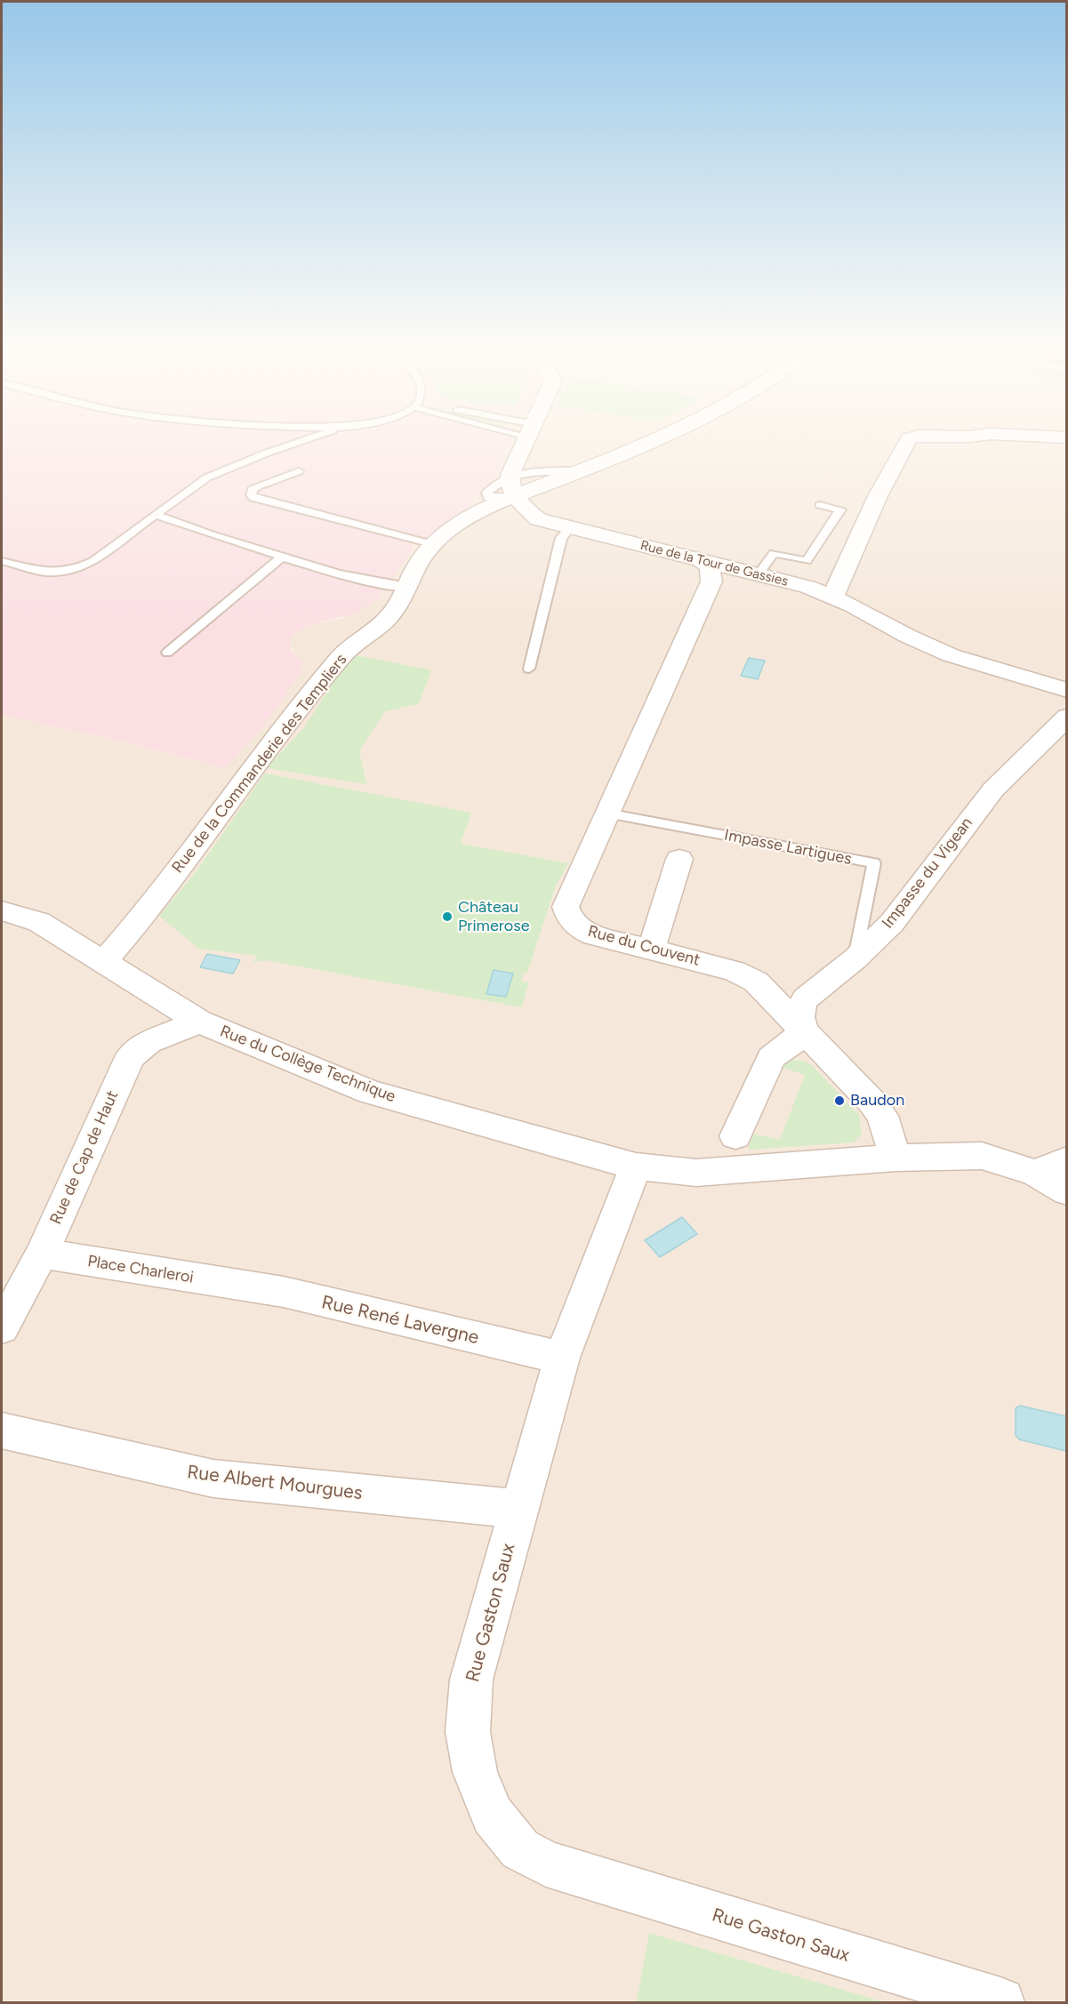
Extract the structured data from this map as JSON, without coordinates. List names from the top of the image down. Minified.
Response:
{"streets":{"street":["Rue de la Tour de Gassies","Rue de la Commanderie des Templiers","Impasse du Vigean","Rue du Couvent","Rue du Collège Technique","Rue de Cap de Haut","Place Charleroi","Rue René Lavergne","Rue Albert Mourgues","Rue Gaston Saux"],"lane":["Impasse Lartigues"]},"crossings":[["Rue de la Tour de Gassies","Rue de la Commanderie des Templiers"],["Rue de la Tour de Gassies","Rue du Couvent"],["Rue de la Commanderie des Templiers","Rue du Collège Technique"],["Impasse Lartigues","Impasse du Vigean"],["Impasse Lartigues","Rue du Couvent"],["Impasse du Vigean","Rue du Couvent"],["Rue du Collège Technique","Rue de Cap de Haut"],["Rue du Collège Technique","Rue Gaston Saux"],["Rue de Cap de Haut","Place Charleroi"],["Place Charleroi","Rue René Lavergne"],["Rue René Lavergne","Rue Gaston Saux"],["Rue Albert Mourgues","Rue Gaston Saux"]],"places":["Château Primerose","Baudon"]}
